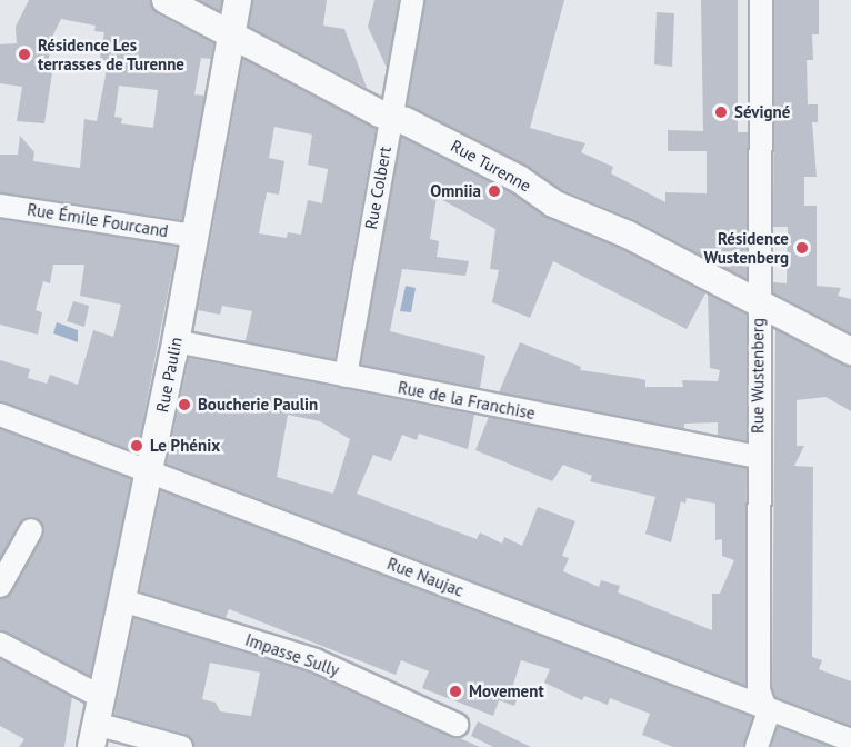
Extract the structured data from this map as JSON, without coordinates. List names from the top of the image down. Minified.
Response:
{"streets":{"street":["Rue Turenne","Rue Colbert","Rue Émile Fourcand","Rue Paulin","Rue Wustenberg","Rue de la Franchise","Rue Naujac","Impasse Sully"]},"crossings":[["Rue Turenne","Rue Colbert"],["Rue Turenne","Rue Paulin"],["Rue Turenne","Rue Wustenberg"],["Rue Colbert","Rue de la Franchise"],["Rue Émile Fourcand","Rue Paulin"],["Rue Paulin","Rue de la Franchise"],["Rue Paulin","Rue Naujac"],["Rue Paulin","Impasse Sully"],["Rue Wustenberg","Rue de la Franchise"],["Rue Wustenberg","Rue Naujac"]],"places":["Résidence Les terrasses de Turenne","Sévigné","Omniia","Résidence Wustenberg","Boucherie Paulin","Le Phénix","Movement"]}
